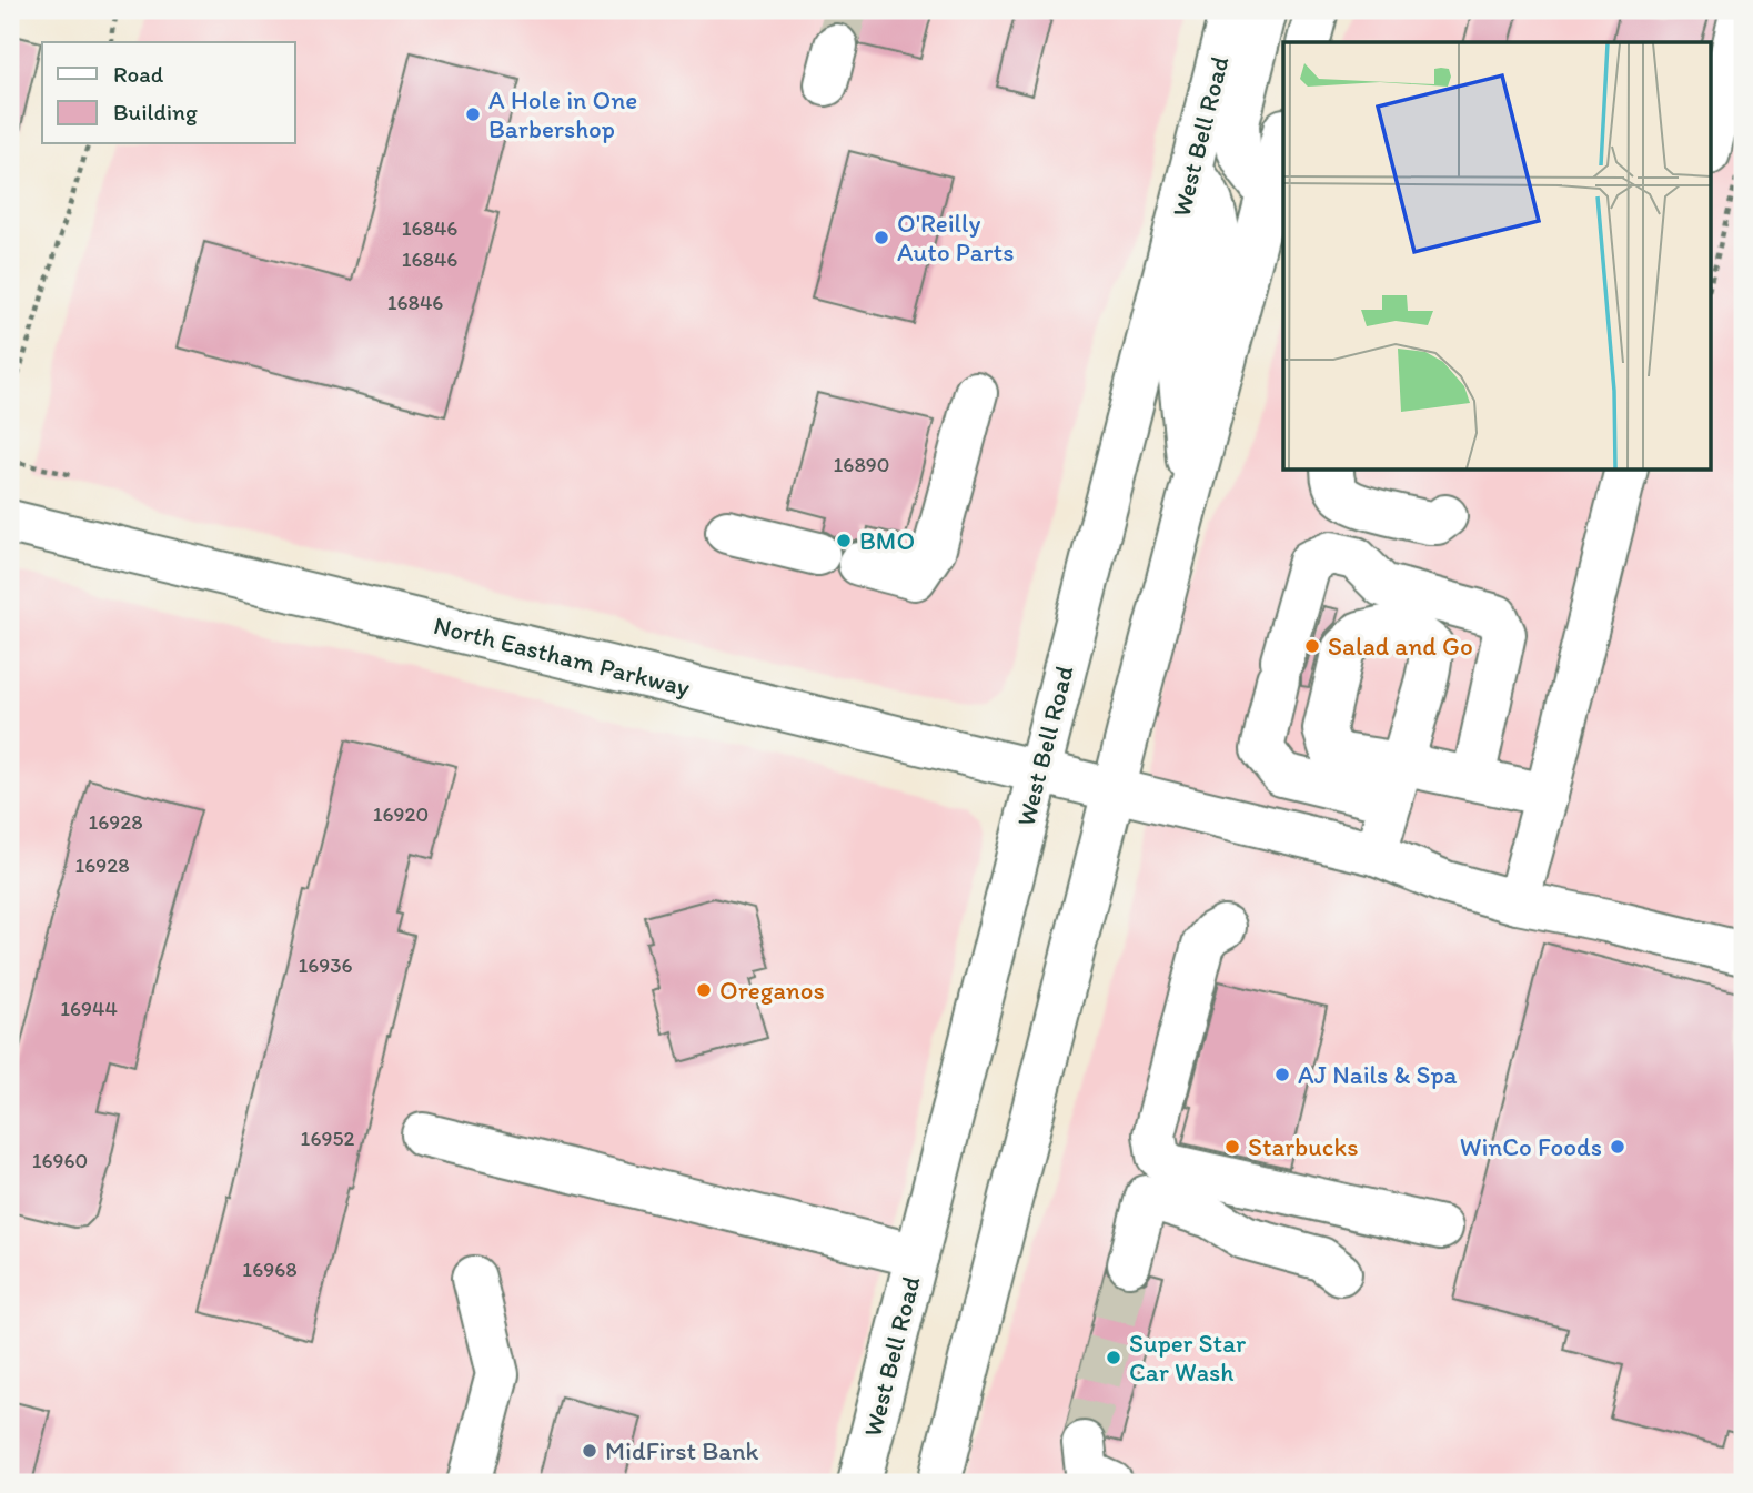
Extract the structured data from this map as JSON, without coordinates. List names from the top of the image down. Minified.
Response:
{"streets":{"main road":["West Bell Road","North Eastham Parkway"]},"crossings":[["West Bell Road","North Eastham Parkway"]],"places":["A Hole in One Barbershop","O'Reilly Auto Parts","BMO","Salad and Go","Oreganos","AJ Nails & Spa","Starbucks","WinCo Foods","Super Star Car Wash","MidFirst Bank"],"house_numbers":["16846","16846","16846","16890","16920","16928","16928","16936","16944","16952","16960","16968"],"legend":["Road","Building"]}
